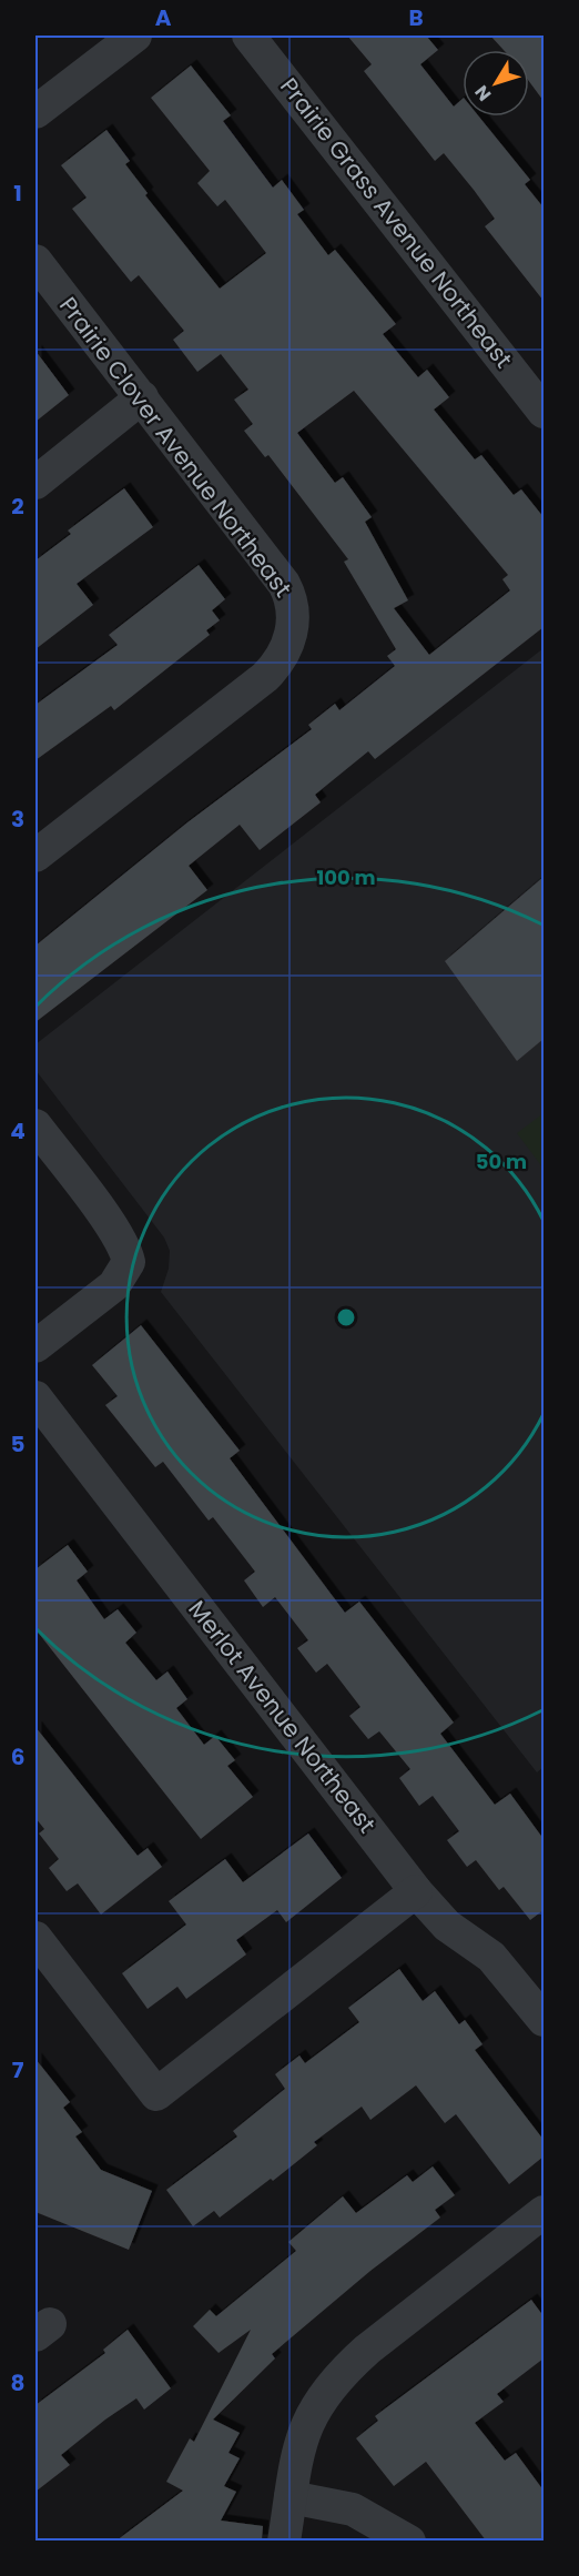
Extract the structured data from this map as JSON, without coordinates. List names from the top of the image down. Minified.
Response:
{"streets":{"street":["Prairie Grass Avenue Northeast","Prairie Clover Avenue Northeast","Merlot Avenue Northeast"]},"north":"bottom left","grid":{"columns":["A","B"],"rows":["1","2","3","4","5","6","7","8"]},"rings":["100 m","50 m"]}
